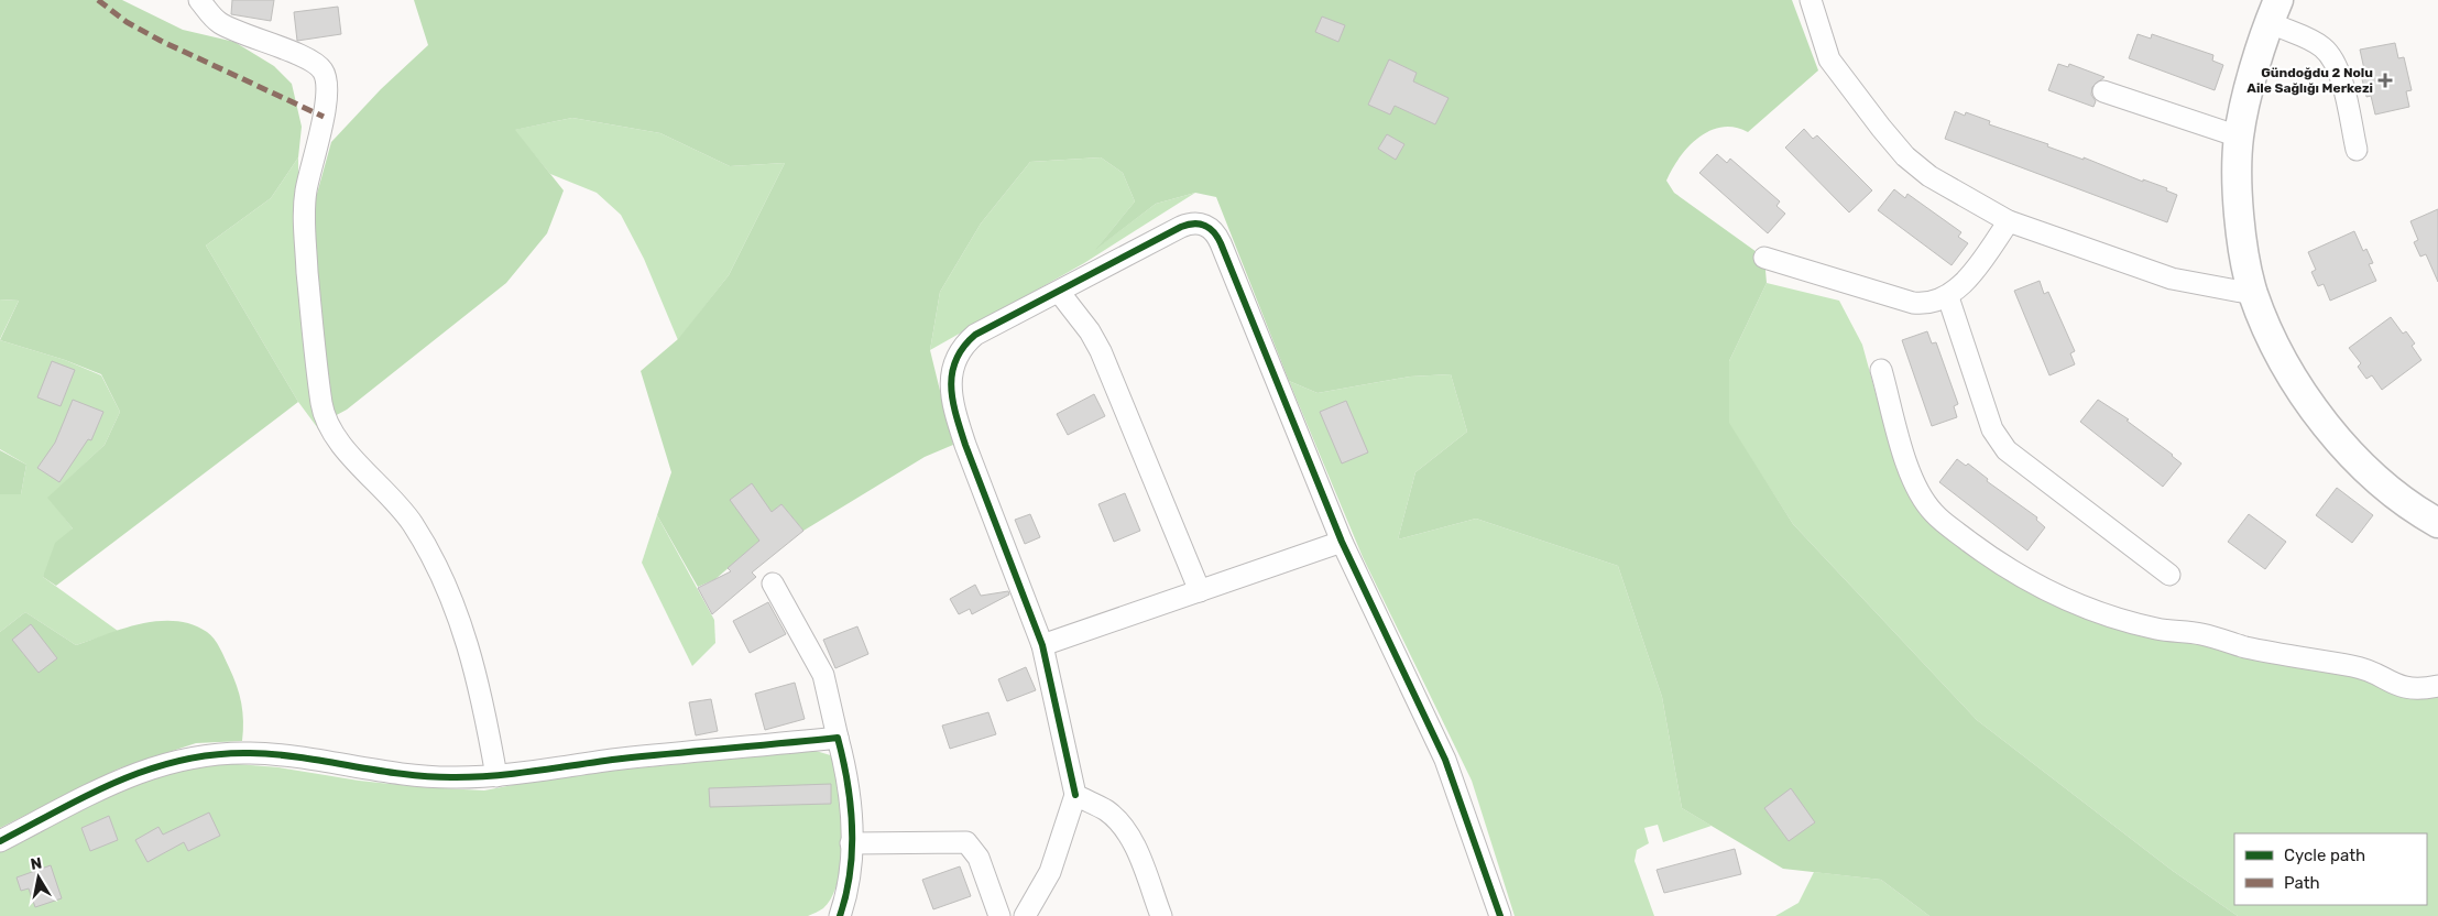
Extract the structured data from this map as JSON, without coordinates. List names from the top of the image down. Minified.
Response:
{"places":{"health":["Gündoğdu 2 Nolu Aile Sağlığı Merkezi"]},"legend":["Cycle path","Path"],"north":"top"}
